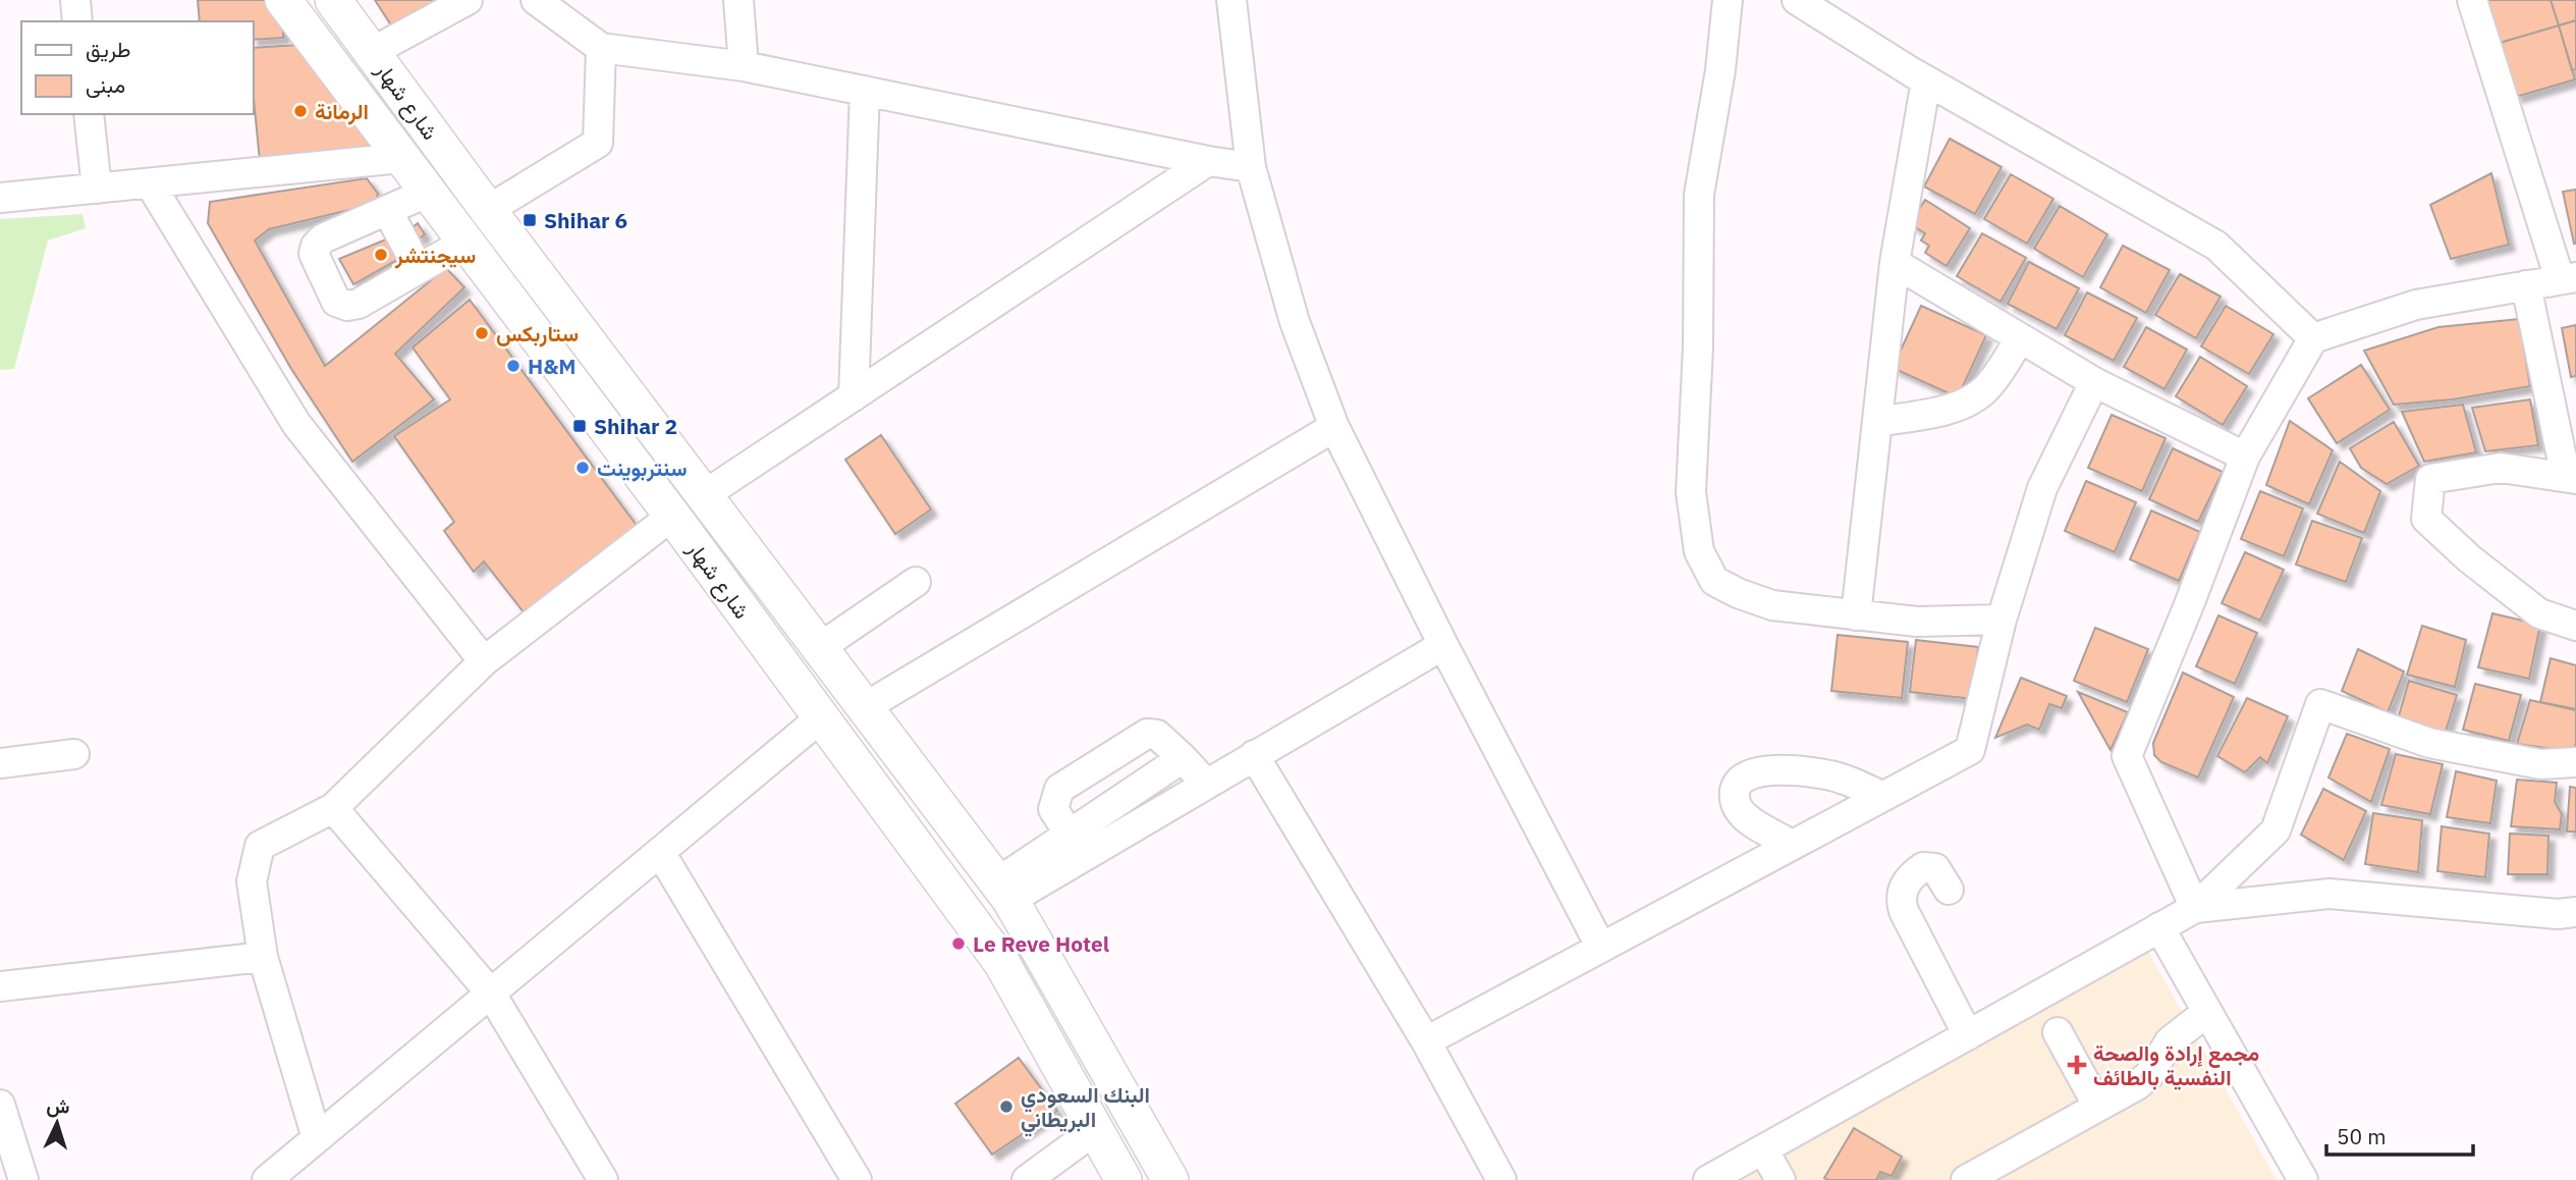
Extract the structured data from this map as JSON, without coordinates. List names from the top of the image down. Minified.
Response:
{"streets":{"main road":["شارع شهار"]},"places":{"other":["الرمانة","سيجنتشر","ستاربكس","H&M","سنتربوينت","Le Reve Hotel","البنك السعودي البريطاني"],"transit":["Shihar 6","Shihar 2"],"health":["مجمع إرادة والصحة النفسية بالطائف"]},"legend":["طريق","مبنى"],"scale_bar":"50 m","north":"top"}
